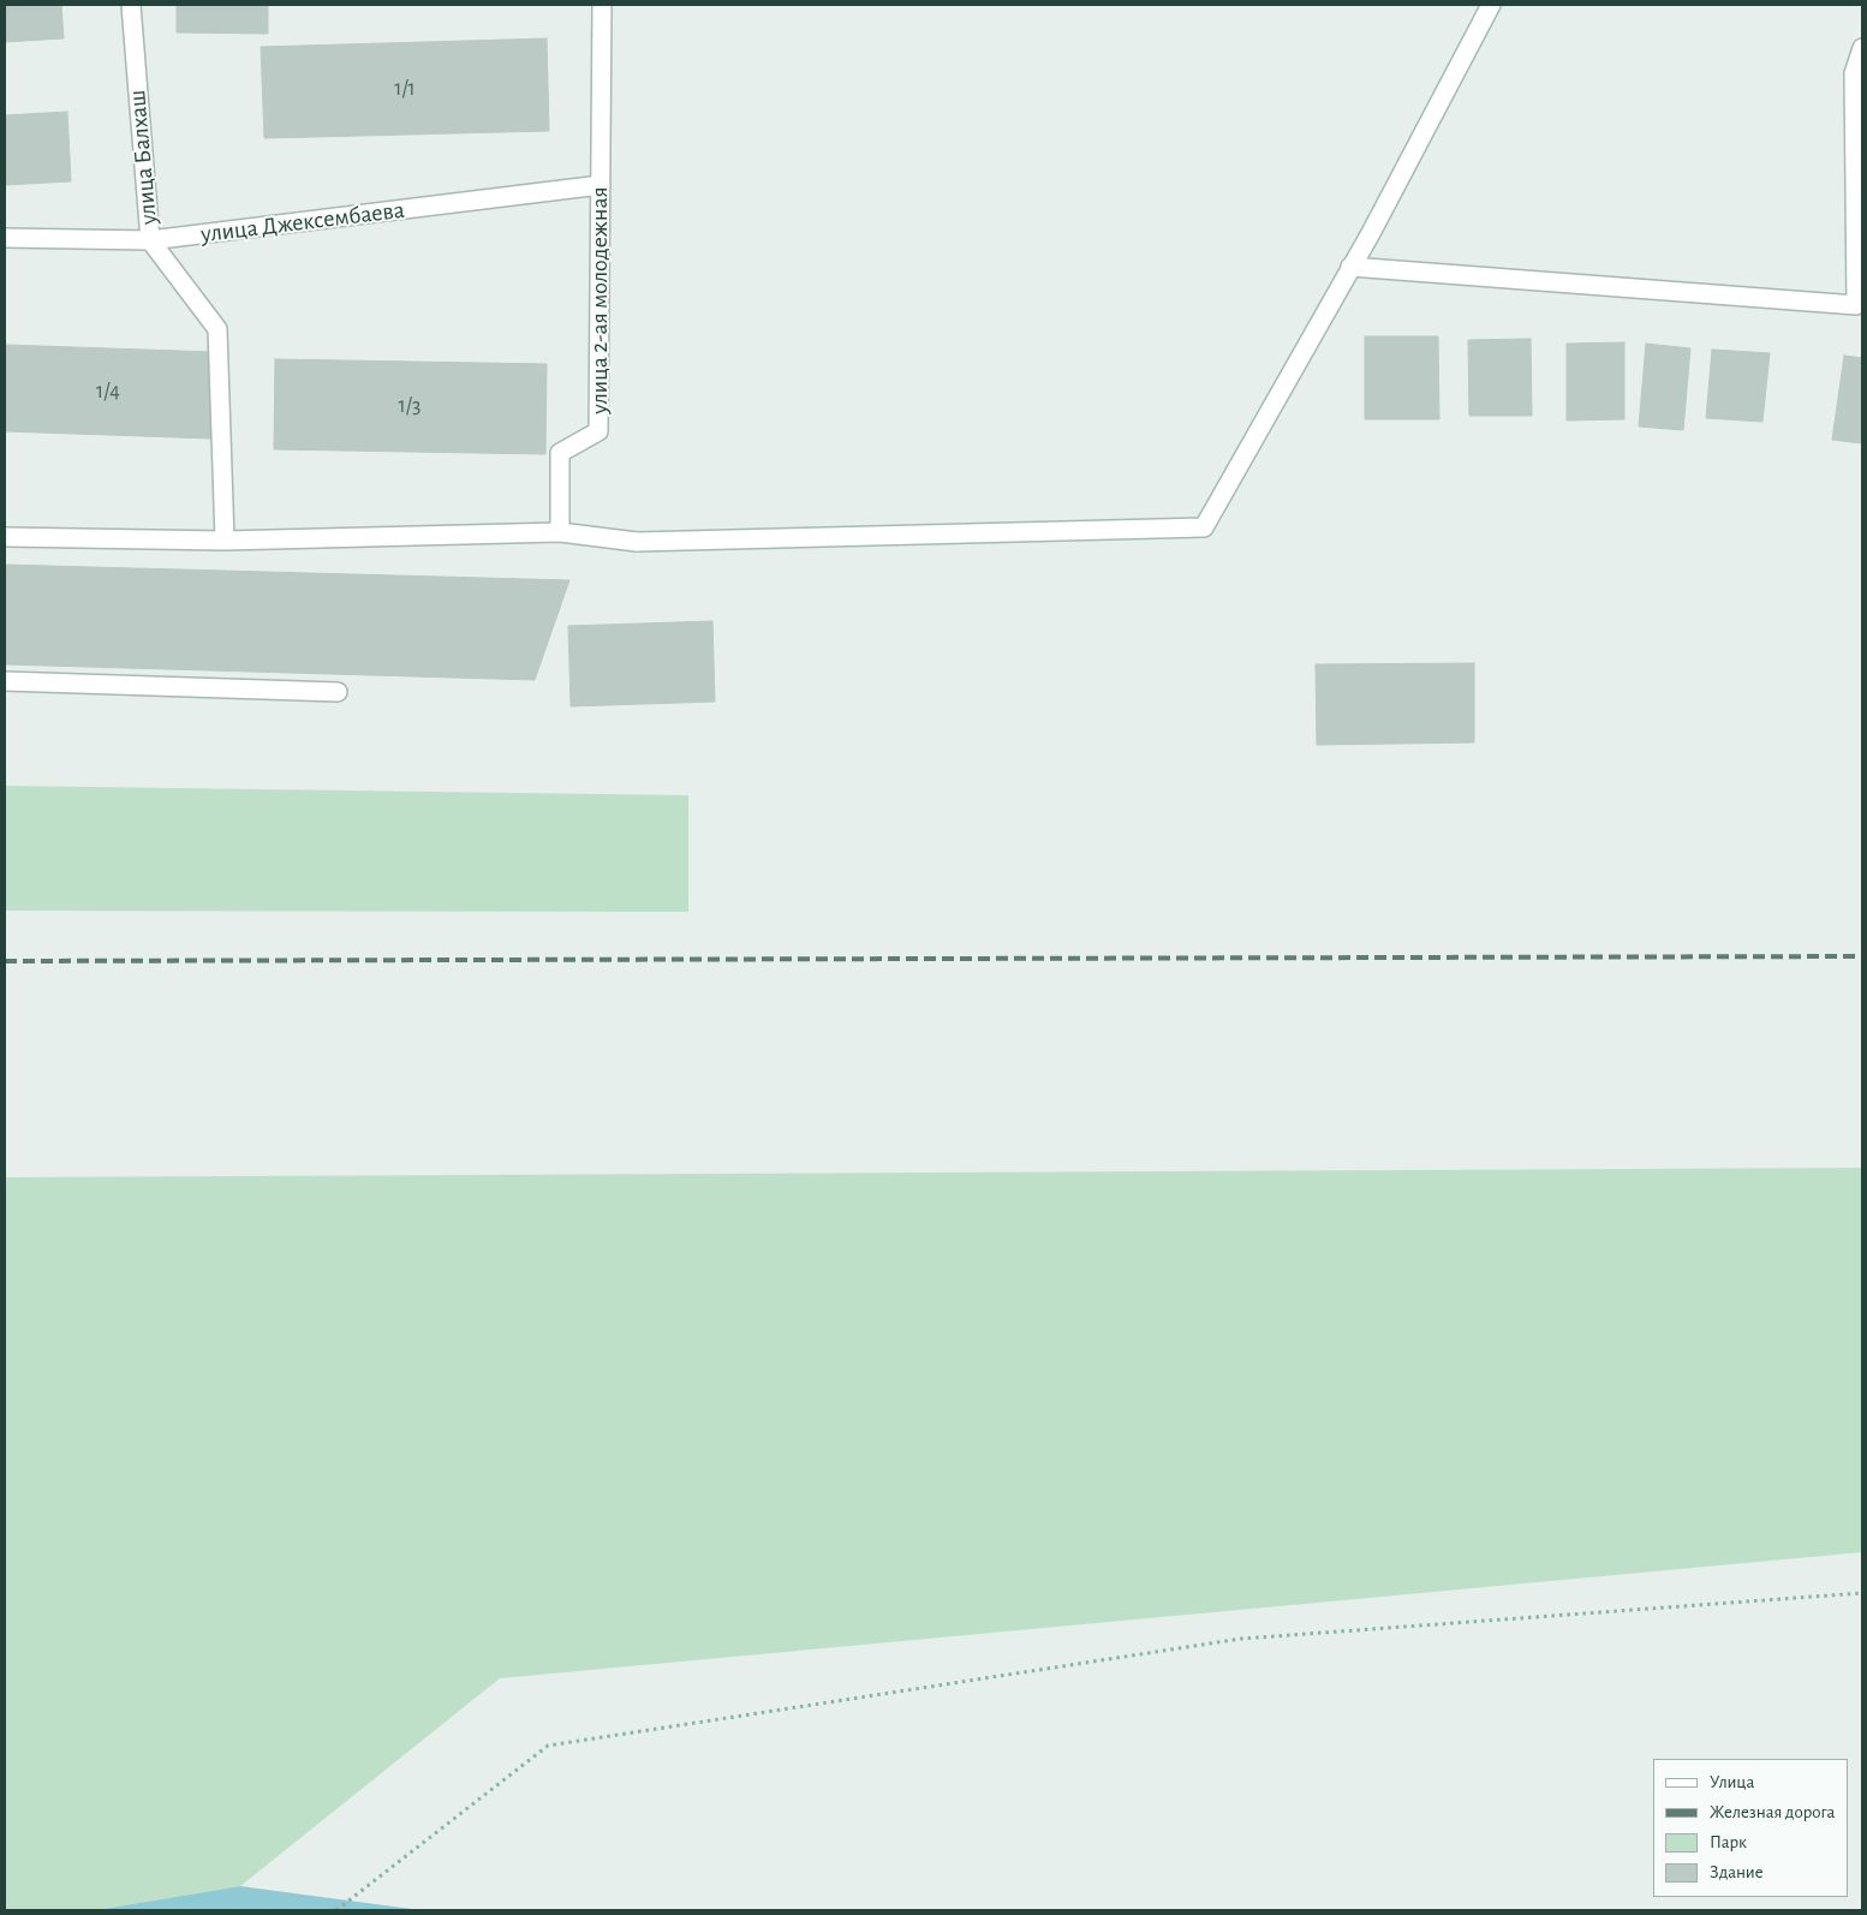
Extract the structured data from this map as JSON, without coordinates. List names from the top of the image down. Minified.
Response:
{"streets":{"street":["улица Балхаш","улица Джексембаева","улица 2-ая молодежная"]},"crossings":[["улица Балхаш","улица Джексембаева"],["улица Джексембаева","улица 2-ая молодежная"]],"house_numbers":["1/1","1/4","1/3"],"legend":["Улица","Железная дорога","Парк","Здание"]}
